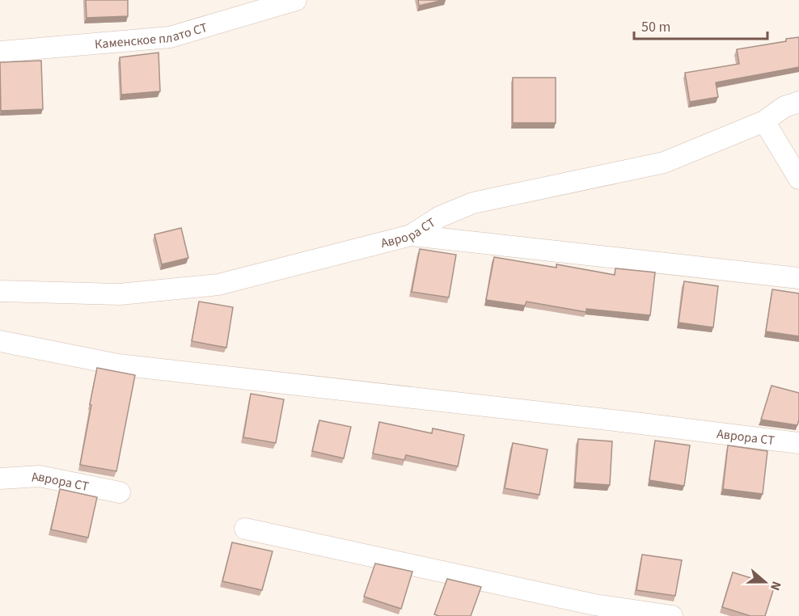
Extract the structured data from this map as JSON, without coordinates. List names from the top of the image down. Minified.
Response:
{"streets":{"street":["Каменское плато СТ","Аврора СТ"]},"scale_bar":"50 m","north":"right"}
